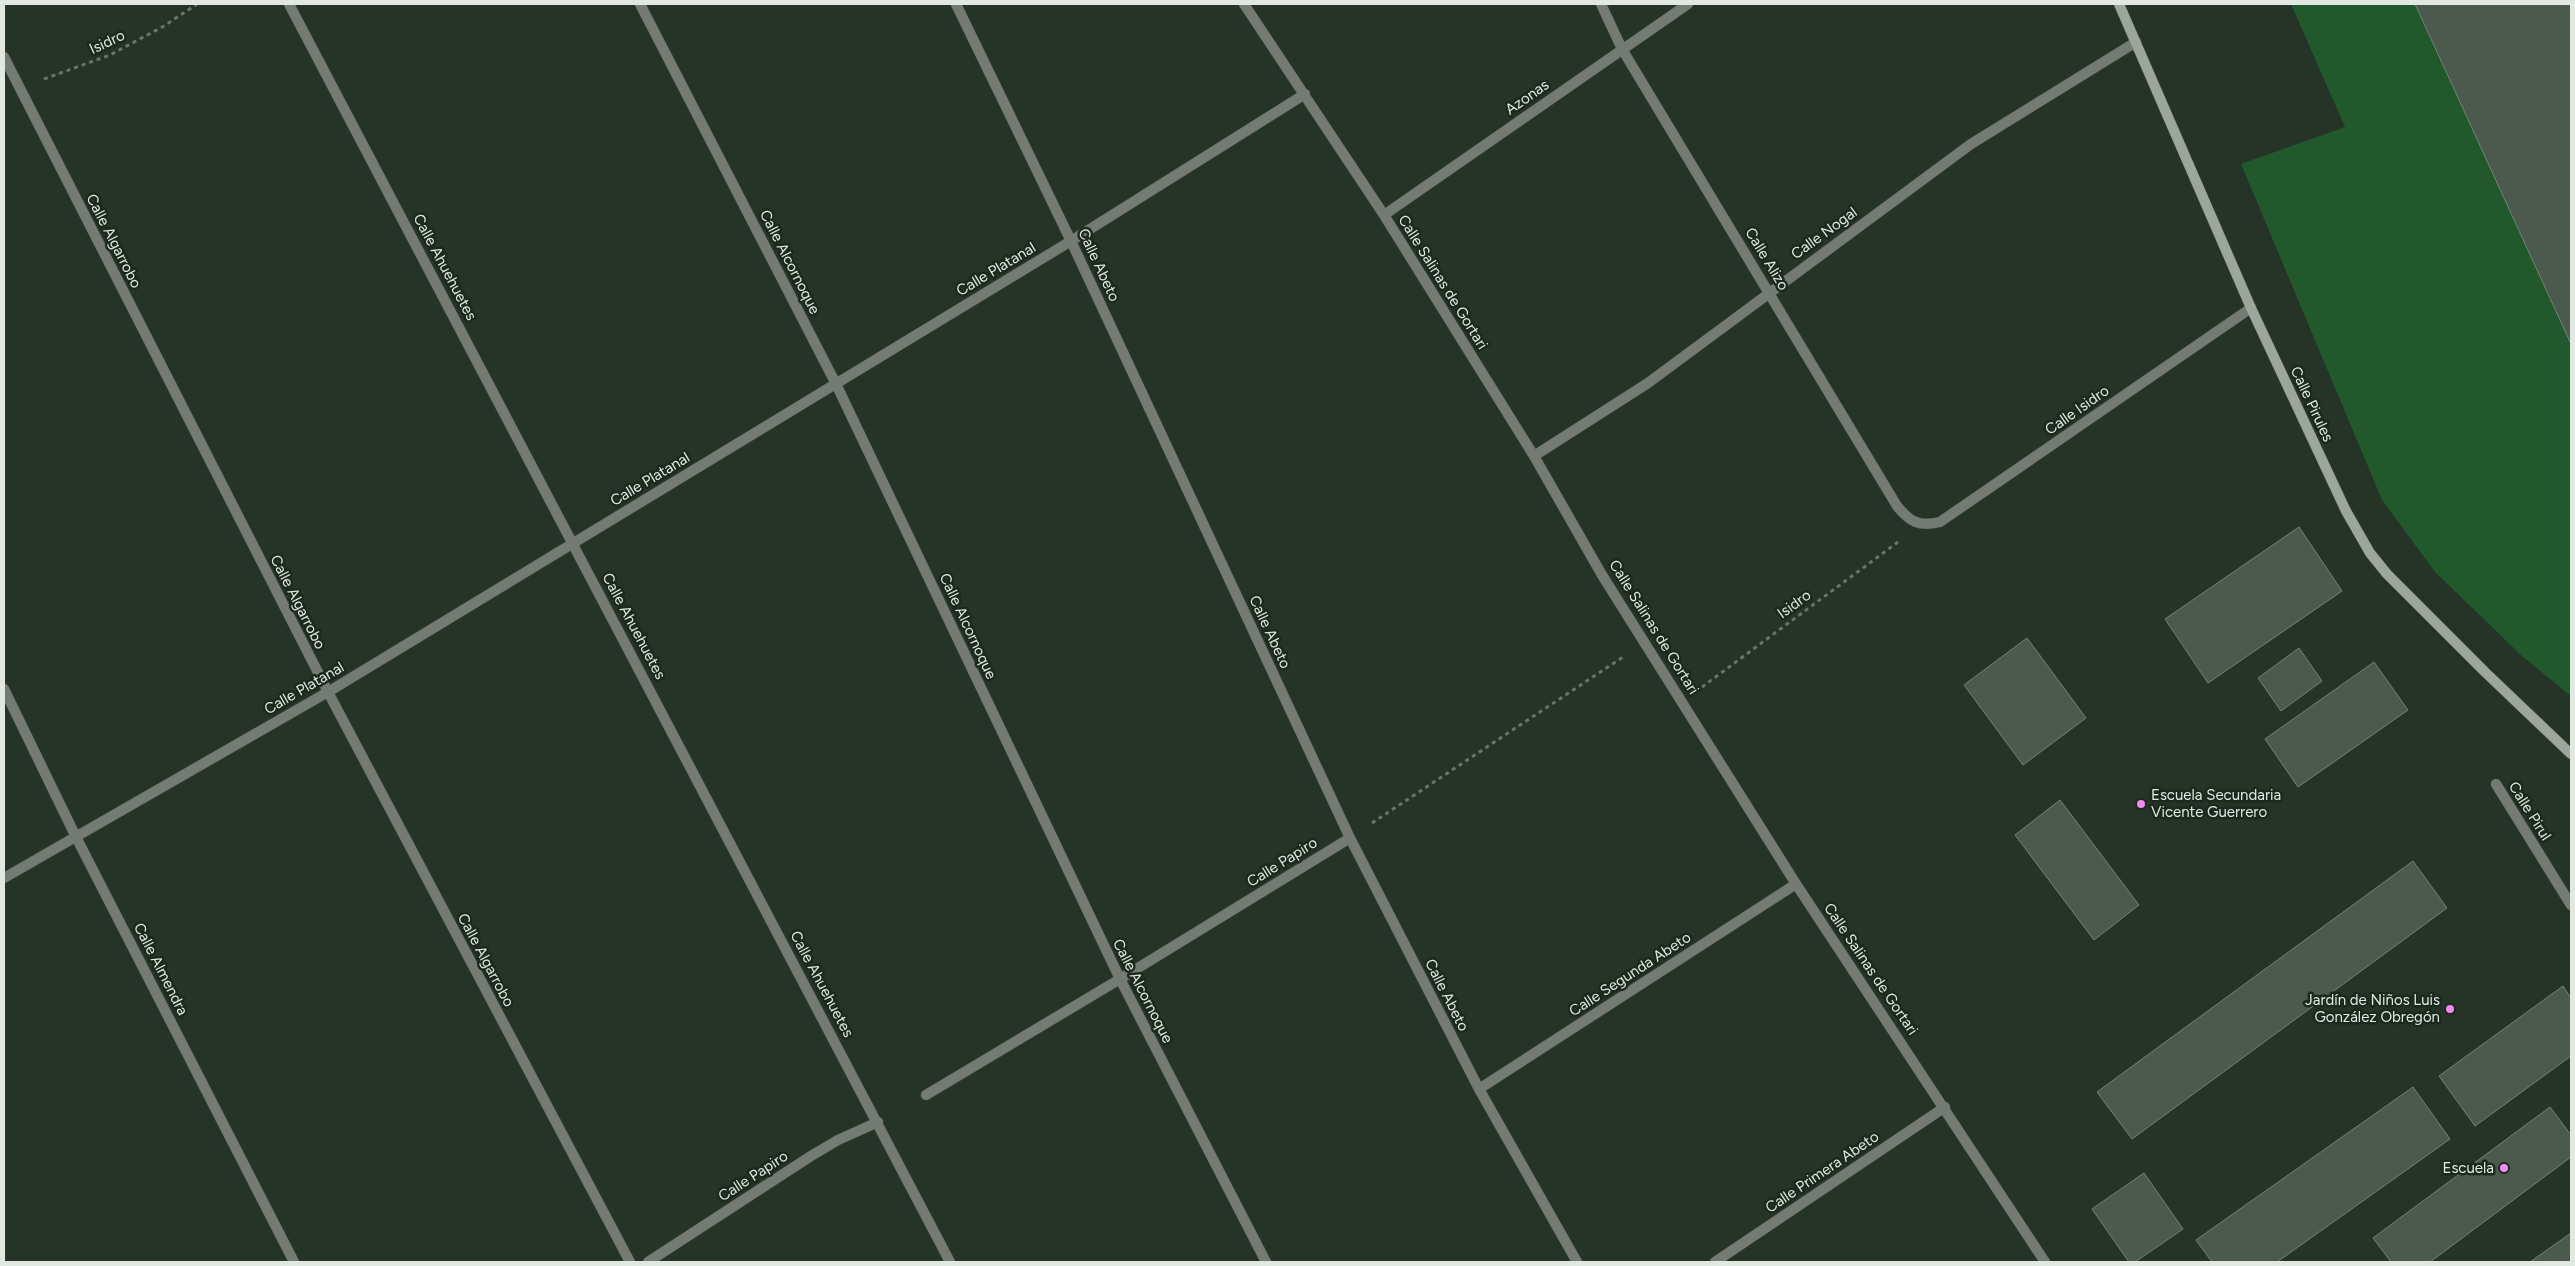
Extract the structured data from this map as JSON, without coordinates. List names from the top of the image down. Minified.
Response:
{"streets":{"street":["Azonas","Calle Nogal","Calle Algarrobo","Calle Alizo","Calle Alcornoque","Calle Abeto","Calle Ahuehuetes","Calle Platanal","Calle Salinas de Gortari","Calle Pirules","Calle Isidro","Calle Pirul","Calle Papiro","Calle Almendra","Calle Segunda Abeto","Calle Primera Abeto"],"path":["Isidro"]},"crossings":[["Isidro","Calle Algarrobo"],["Isidro","Calle Alizo"],["Isidro","Calle Salinas de Gortari"],["Isidro","Calle Isidro"],["Azonas","Calle Alizo"],["Azonas","Calle Salinas de Gortari"],["Calle Nogal","Calle Alizo"],["Calle Nogal","Calle Salinas de Gortari"],["Calle Nogal","Calle Pirules"],["Calle Algarrobo","Calle Platanal"],["Calle Alizo","Calle Isidro"],["Calle Alcornoque","Calle Platanal"],["Calle Alcornoque","Calle Papiro"],["Calle Abeto","Calle Platanal"],["Calle Abeto","Calle Papiro"],["Calle Abeto","Calle Segunda Abeto"],["Calle Ahuehuetes","Calle Platanal"],["Calle Ahuehuetes","Calle Papiro"],["Calle Platanal","Calle Salinas de Gortari"],["Calle Platanal","Calle Almendra"],["Calle Salinas de Gortari","Calle Segunda Abeto"],["Calle Salinas de Gortari","Calle Primera Abeto"],["Calle Pirules","Calle Isidro"]],"places":["Escuela Secundaria Vicente Guerrero","Jardín de Niños Luis González Obregón","Escuela"]}
